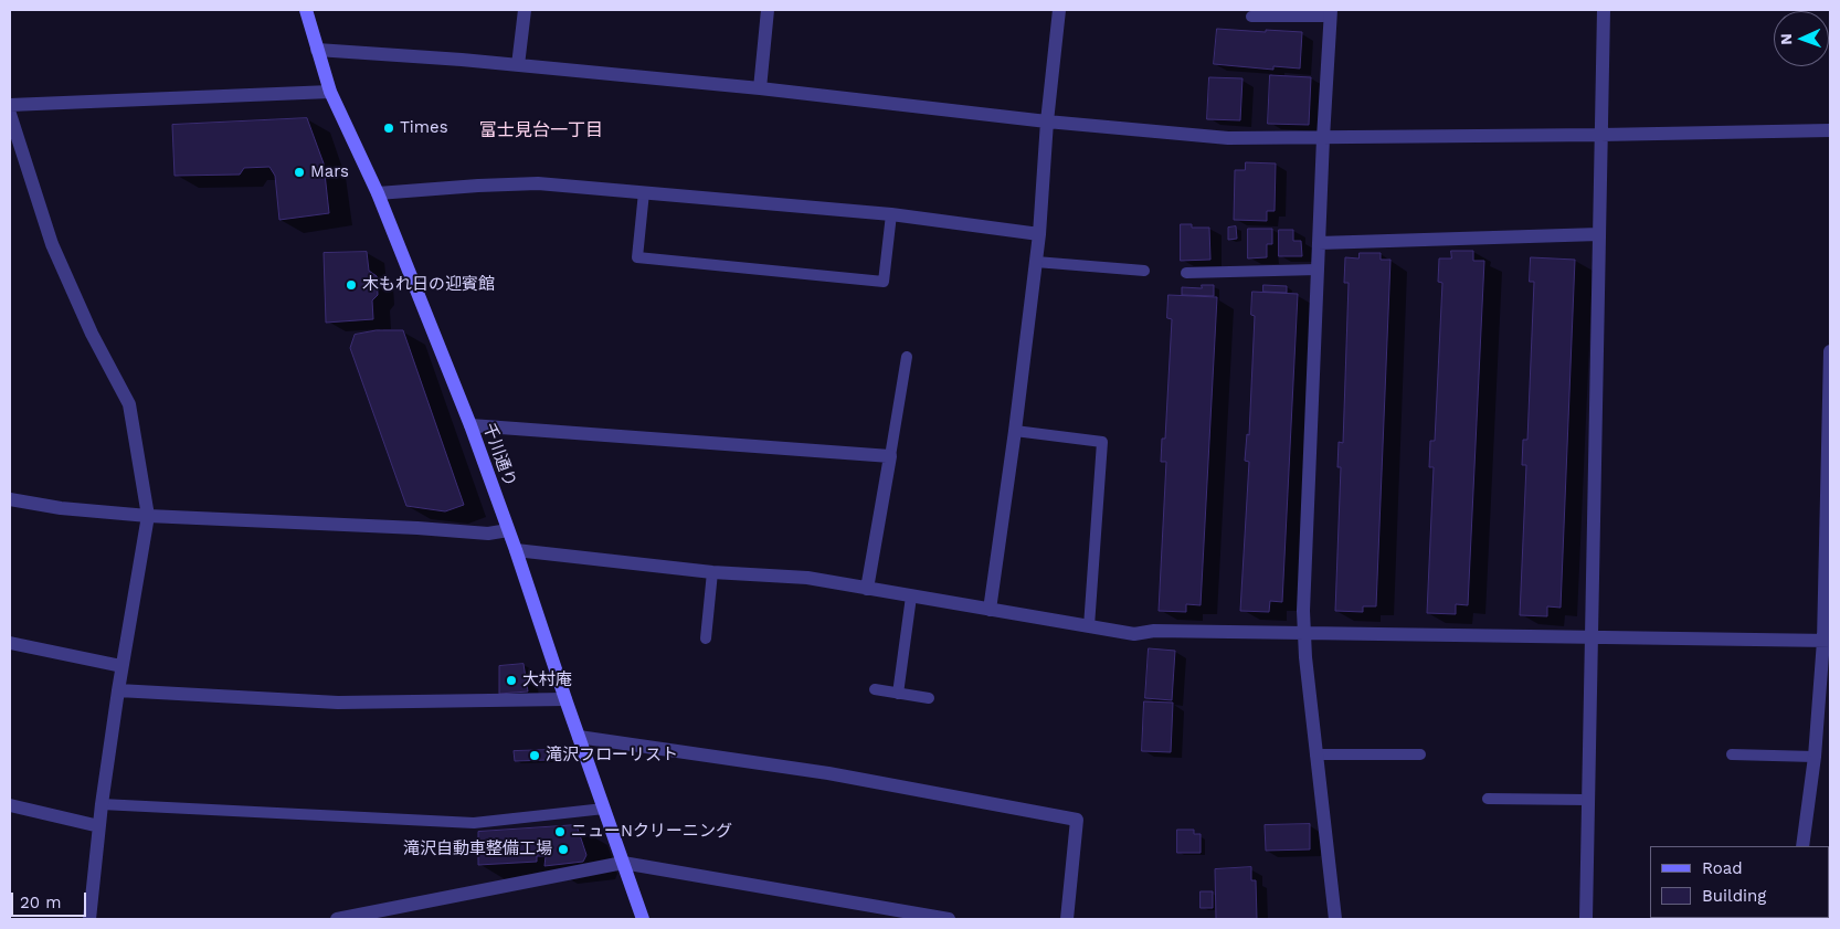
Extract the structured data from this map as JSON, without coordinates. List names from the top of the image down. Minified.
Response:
{"streets":{"main road":["千川通り"]},"districts":["富士見台一丁目"],"places":["Times","Mars","木もれ日の迎賓館","大村庵","滝沢フローリスト","ニューNクリーニング","滝沢自動車整備工場"],"legend":["Road","Building"],"scale_bar":"20 m","north":"left"}
